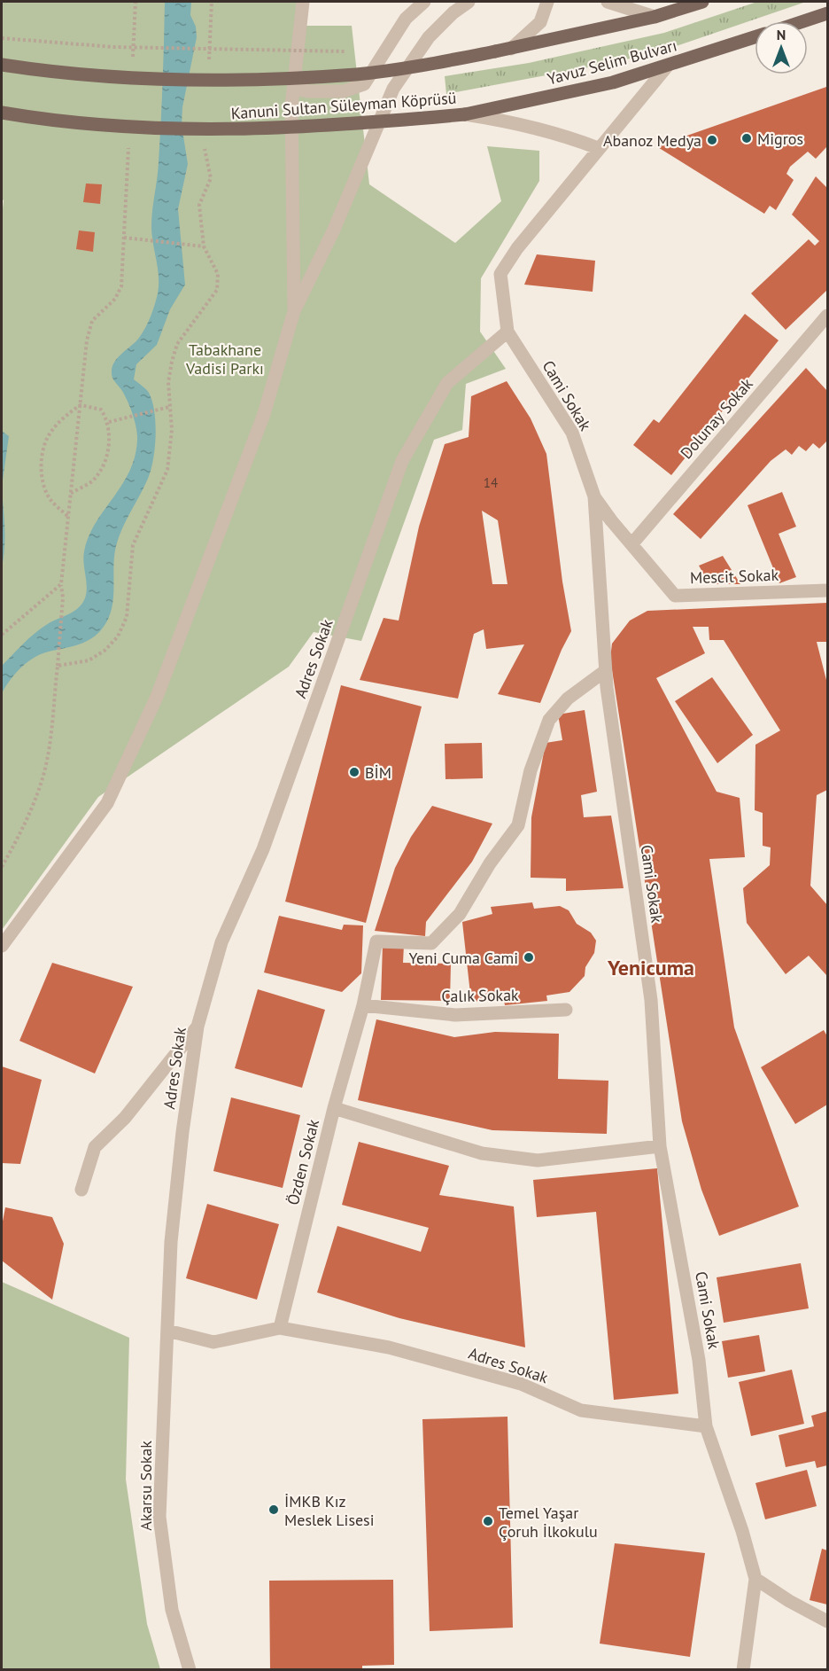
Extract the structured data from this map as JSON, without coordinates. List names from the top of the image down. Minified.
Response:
{"streets":{"main road":["Yavuz Selim Bulvarı","Kanuni Sultan Süleyman Köprüsü"],"street":["Cami Sokak","Dolunay Sokak","Mescit Sokak","Adres Sokak","Çalık Sokak","Özden Sokak","Akarsu Sokak"]},"crossings":[["Yavuz Selim Bulvarı","Kanuni Sultan Süleyman Köprüsü"],["Yavuz Selim Bulvarı","Cami Sokak"],["Cami Sokak","Mescit Sokak"],["Cami Sokak","Adres Sokak"],["Cami Sokak","Özden Sokak"],["Dolunay Sokak","Mescit Sokak"],["Adres Sokak","Özden Sokak"],["Adres Sokak","Akarsu Sokak"],["Çalık Sokak","Özden Sokak"]],"districts":["Yenicuma"],"parks":["Tabakhane Vadisi Parkı"],"places":["Migros","Abanoz Medya","BİM","Yeni Cuma Cami","İMKB Kız Meslek Lisesi","Temel Yaşar Çoruh İlkokulu"],"house_numbers":["14"],"north":"top"}
